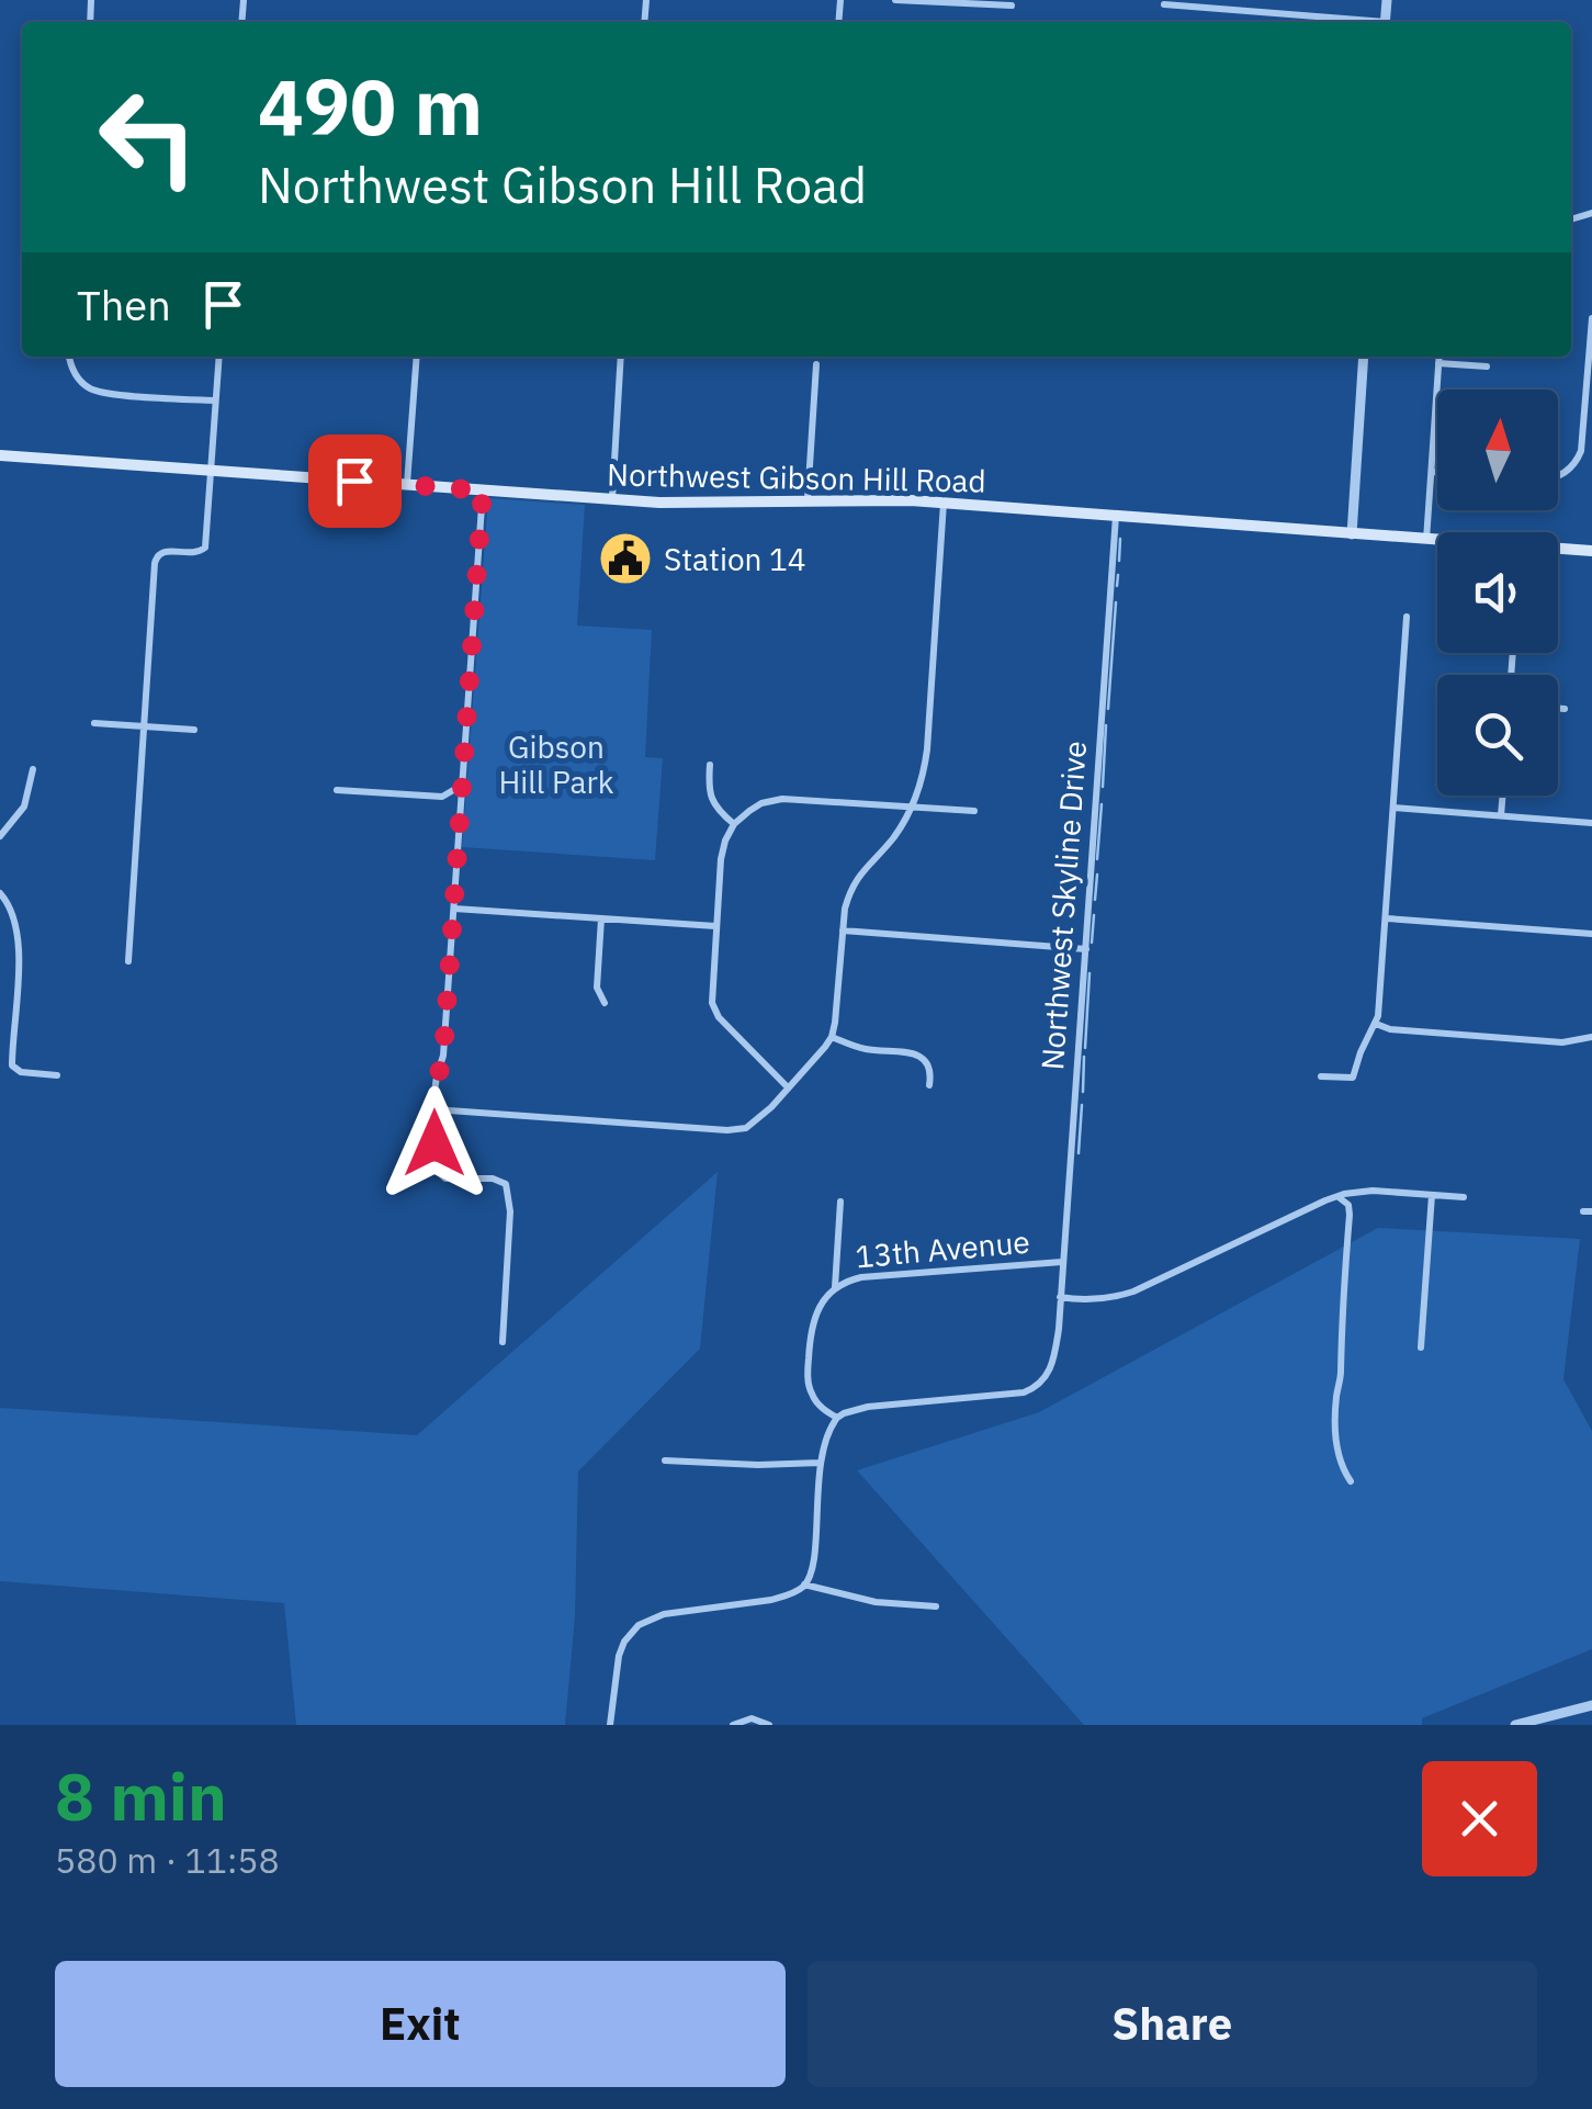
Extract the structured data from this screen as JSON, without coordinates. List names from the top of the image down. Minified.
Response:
{"streets":{"main road":["Northwest Gibson Hill Road"],"street":["Northwest Skyline Drive","13th Avenue"]},"crossings":[["Northwest Gibson Hill Road","Northwest Skyline Drive"],["Northwest Skyline Drive","13th Avenue"]],"parks":["Gibson Hill Park"],"places":{"public building":["Station 14"]},"north":"top","page":{"turn":["490 m","Northwest Gibson Hill Road"],"then":"Then","heading":["8 min","580 m · 11:58"],"buttons":["Exit","Share"]}}
